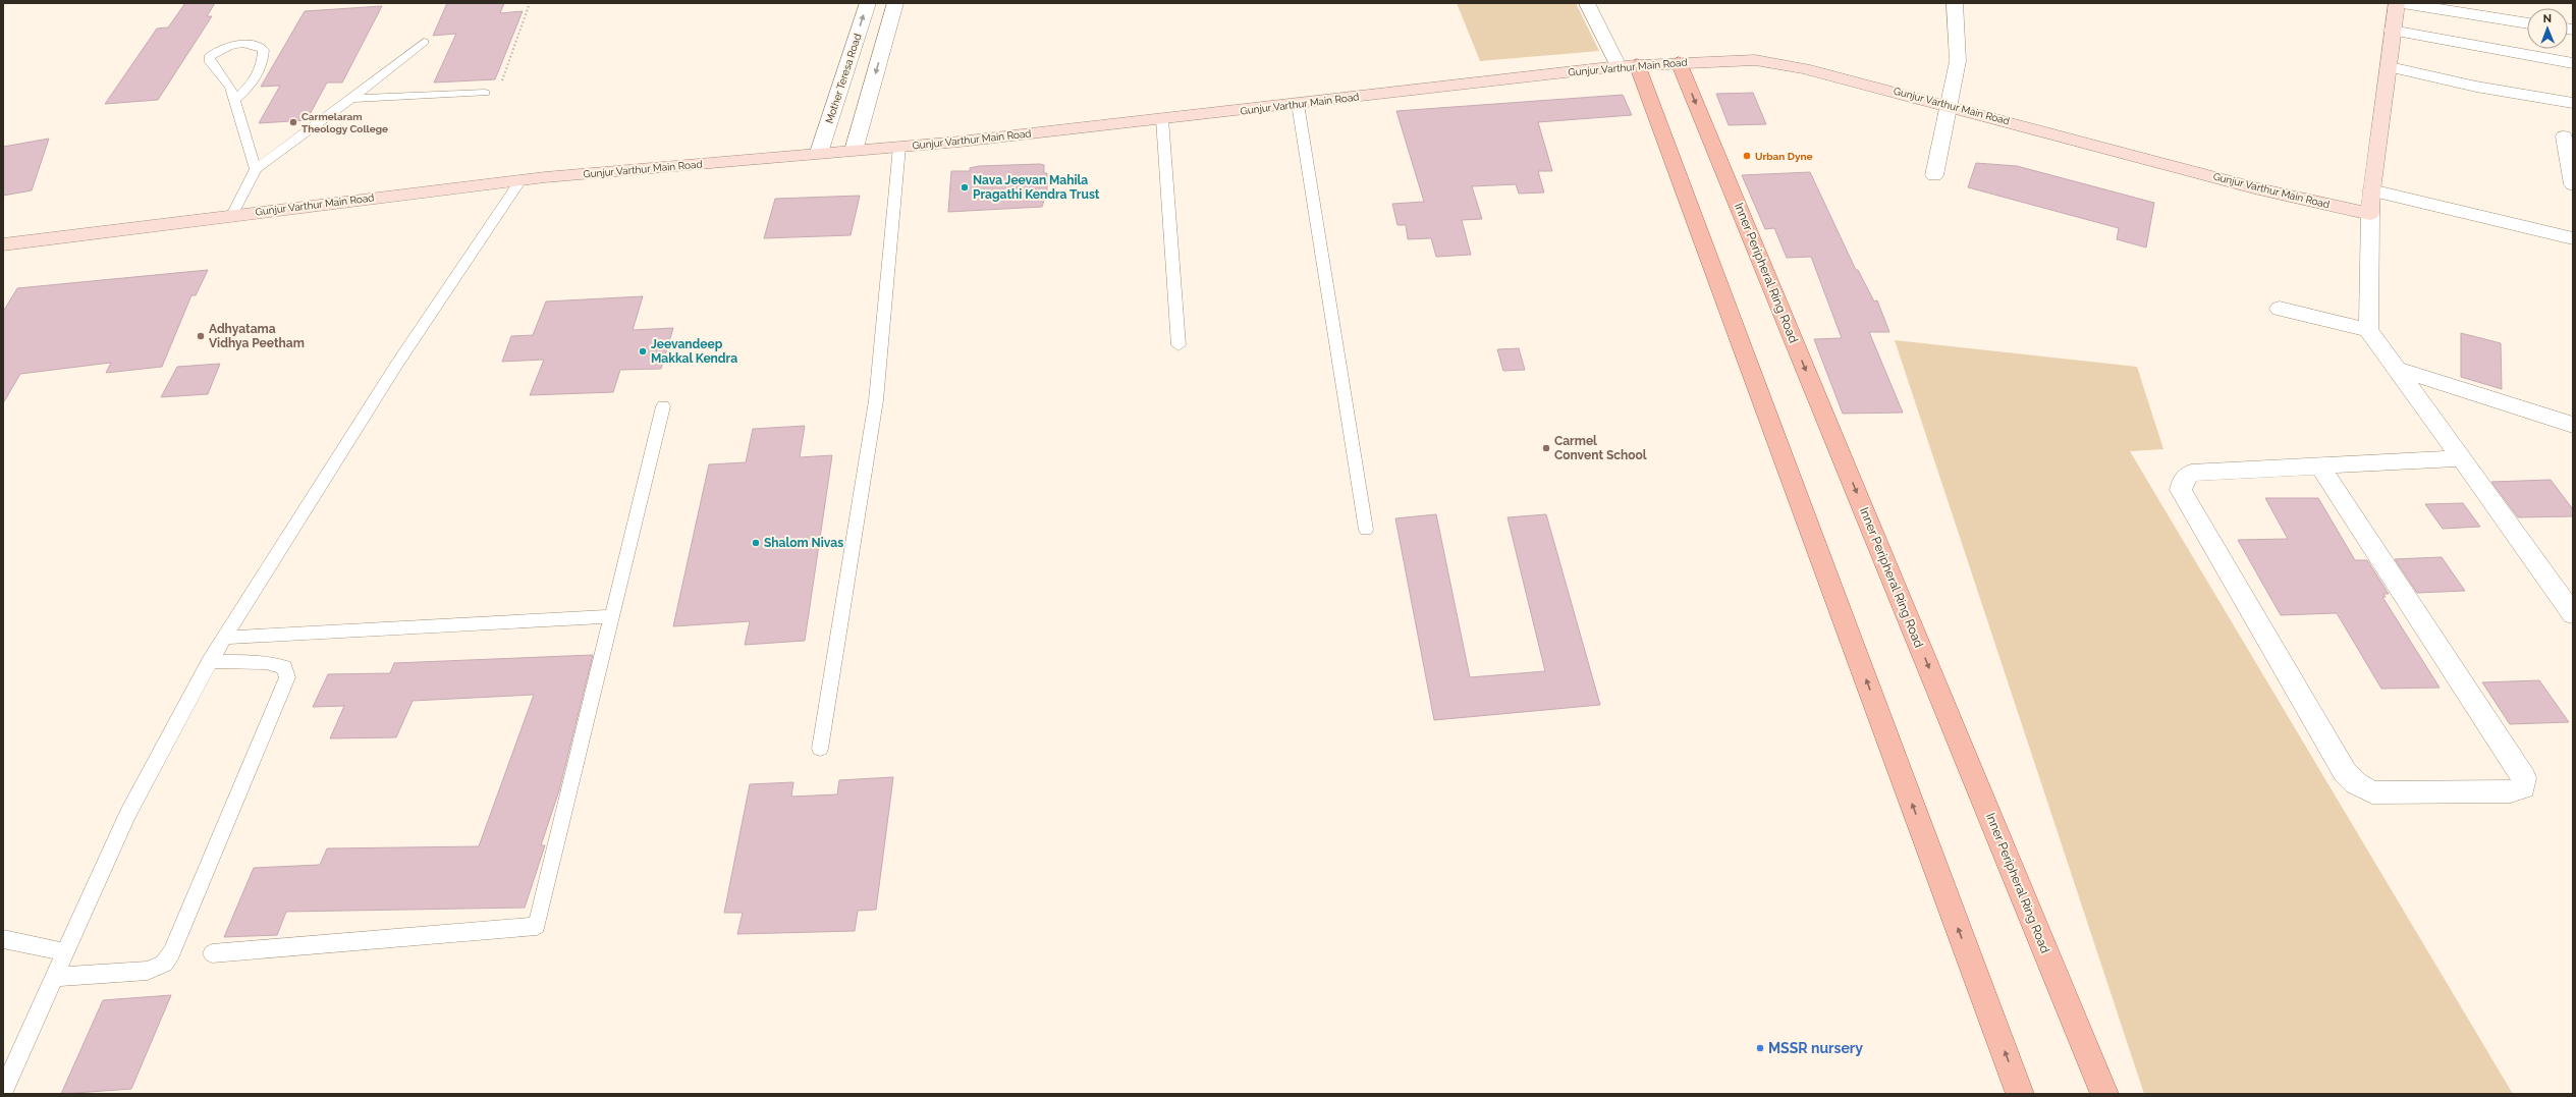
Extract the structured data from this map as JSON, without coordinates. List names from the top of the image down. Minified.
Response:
{"streets":{"main road":["Gunjur Varthur Main Road","Inner Peripheral Ring Road"],"street":["Mother Teresa Road"]},"crossings":[["Gunjur Varthur Main Road","Mother Teresa Road"],["Gunjur Varthur Main Road","Inner Peripheral Ring Road"]],"places":["Carmelaram Theology College","Urban Dyne","Nava Jeevan Mahila Pragathi Kendra Trust","Adhyatama Vidhya Peetham","Jeevandeep Makkal Kendra","Carmel Convent School","Shalom Nivas","MSSR nursery"],"north":"top"}
